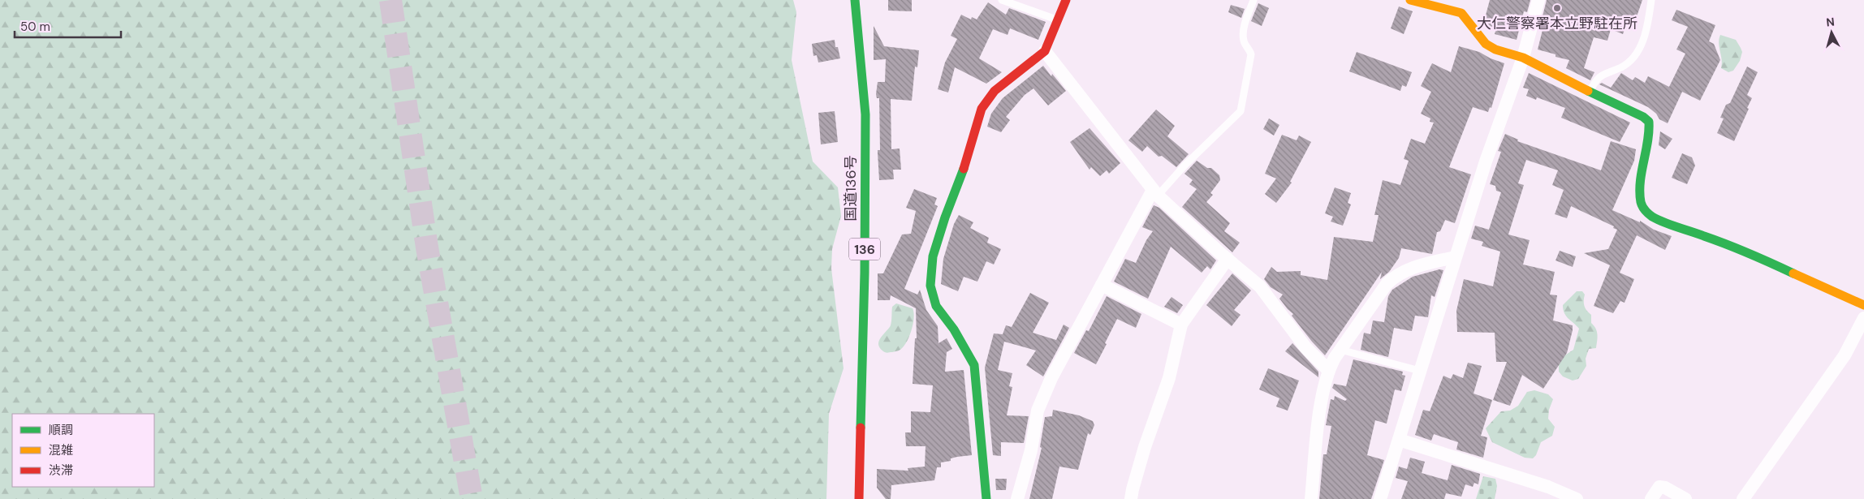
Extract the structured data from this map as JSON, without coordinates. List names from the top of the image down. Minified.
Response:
{"streets":{"main road":["国道136号","136"]},"places":["大仁警察署本立野駐在所"],"legend":["順調","混雑","渋滞"],"scale_bar":"50 m","north":"top"}
